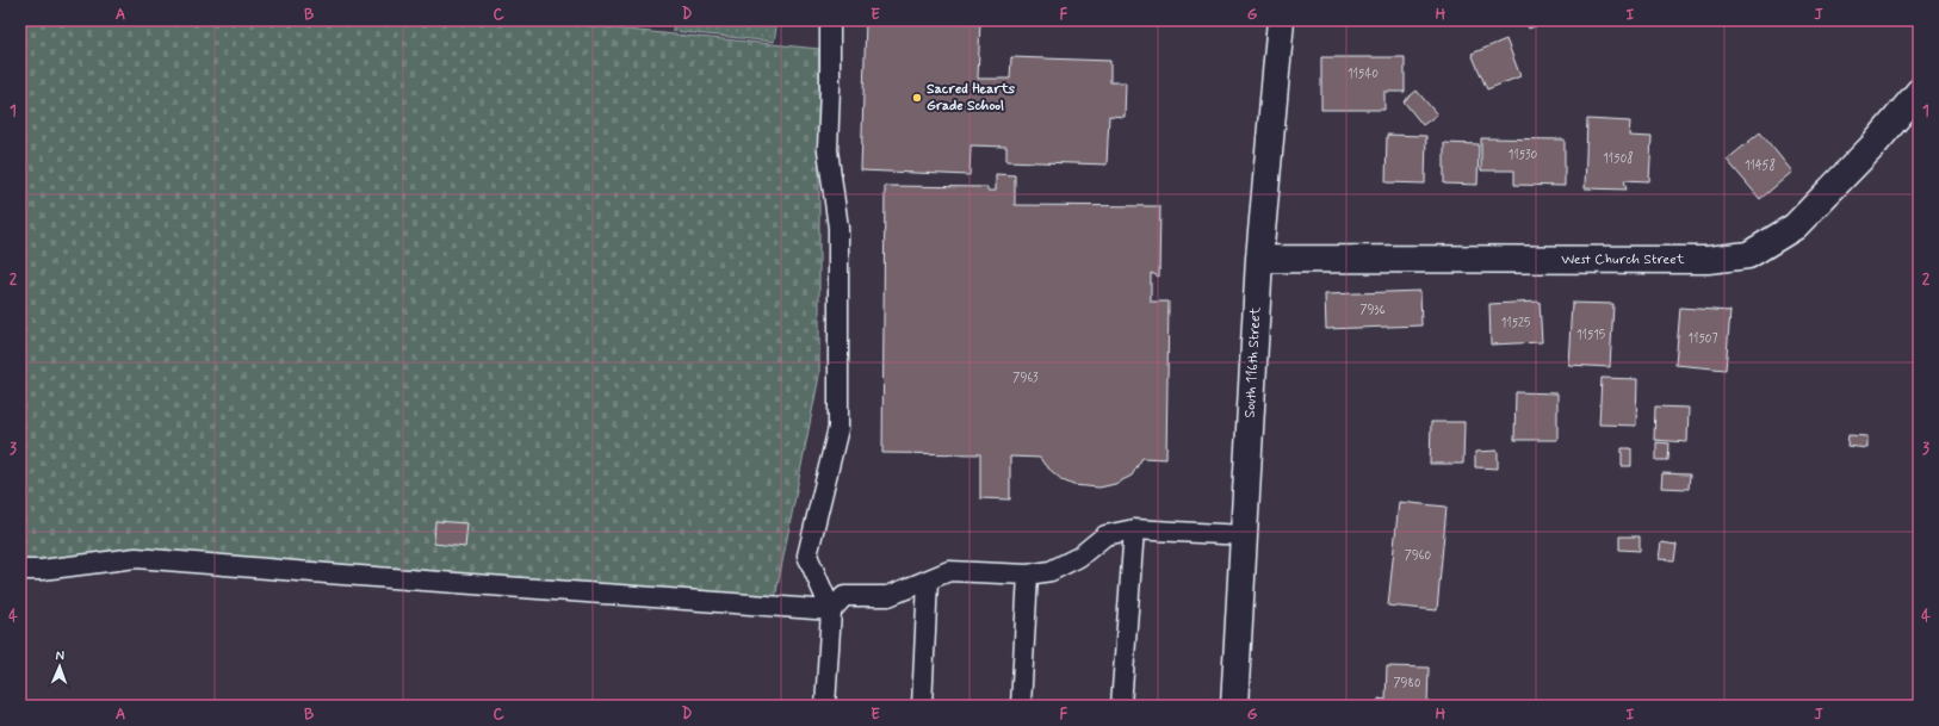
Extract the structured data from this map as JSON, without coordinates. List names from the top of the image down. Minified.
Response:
{"streets":{"street":["West Church Street","South 116th Street"]},"crossings":[["West Church Street","South 116th Street"]],"places":["Sacred Hearts Grade School"],"house_numbers":["11540","11530","11508","11458","7936","11525","11515","11507","7963","7960","7980"],"north":"top","grid":{"columns":["A","B","C","D","E","F","G","H","I","J"],"rows":["1","2","3","4"]}}
